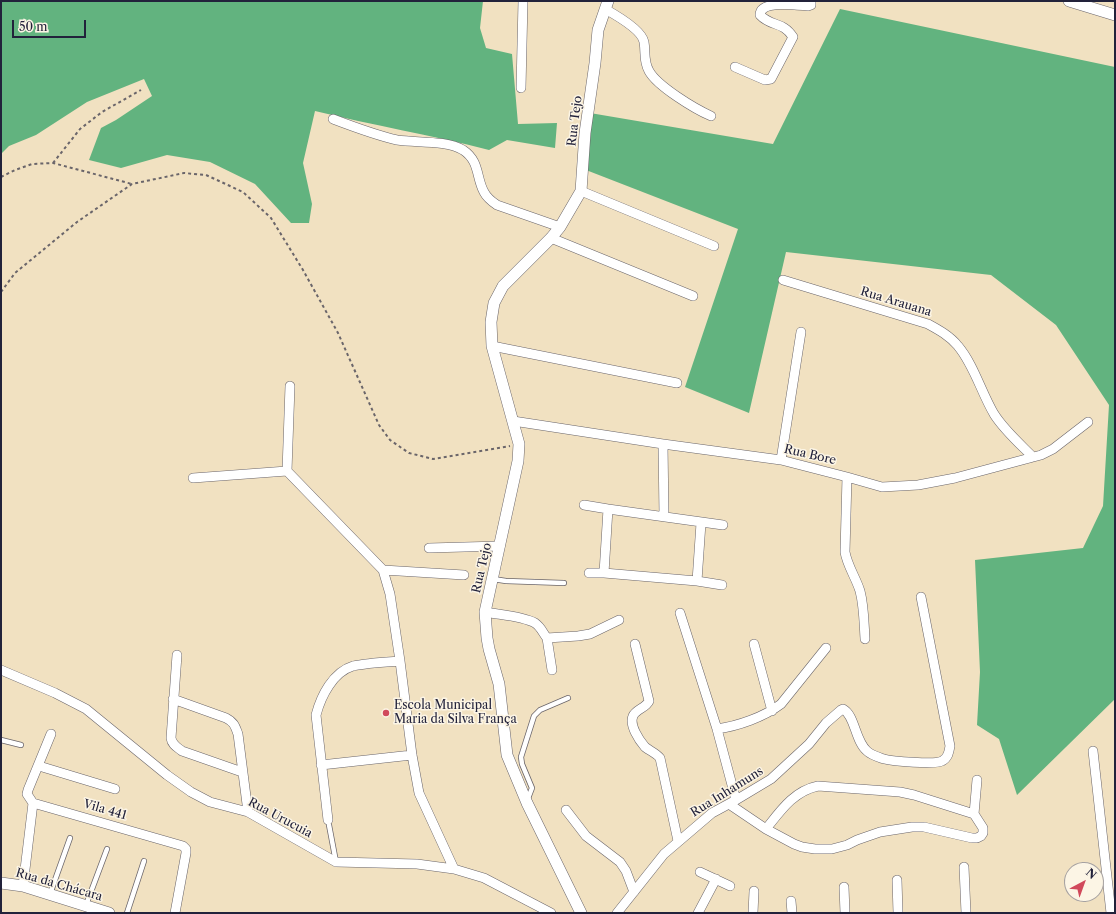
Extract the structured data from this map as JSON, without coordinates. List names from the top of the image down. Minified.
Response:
{"streets":{"street":["Rua Tejo","Rua Arauana","Rua Bore","Rua Inhamuns","Vila 441","Rua Urucuia","Rua da Chácara"]},"crossings":[["Rua Tejo","Rua Bore"],["Rua Arauana","Rua Bore"]],"places":["Escola Municipal Maria da Silva França"],"scale_bar":"50 m","north":"top right"}
